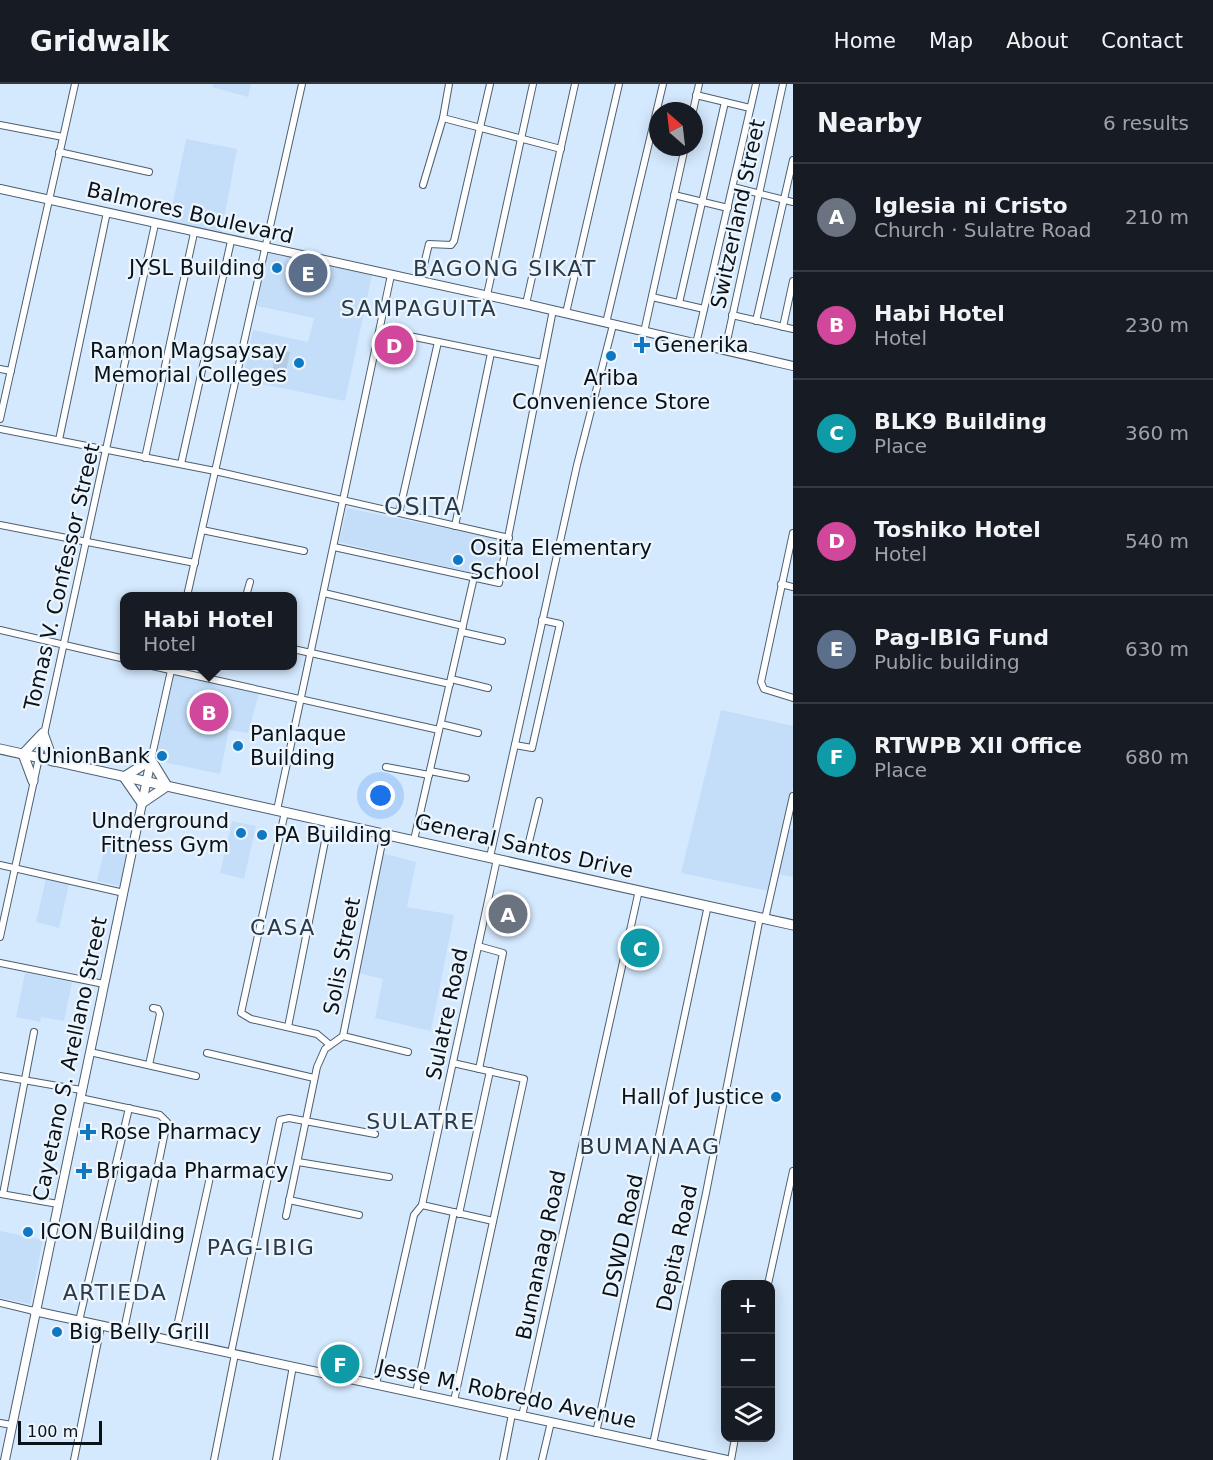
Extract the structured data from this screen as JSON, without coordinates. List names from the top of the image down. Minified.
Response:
{"streets":{"highway":["General Santos Drive"],"main road":["Balmores Boulevard","Cayetano S. Arellano Street","Jesse M. Robredo Avenue"],"street":["Switzerland Street","Tomas V. Confessor Street","Solis Street","Sulatre Road","DSWD Road","Depita Road","Bumanaag Road"]},"crossings":[["Balmores Boulevard","Switzerland Street"],["Balmores Boulevard","Tomas V. Confessor Street"],["Balmores Boulevard","Sulatre Road"],["Tomas V. Confessor Street","General Santos Drive"],["General Santos Drive","Solis Street"],["General Santos Drive","Sulatre Road"],["General Santos Drive","Cayetano S. Arellano Street"],["General Santos Drive","DSWD Road"],["General Santos Drive","Depita Road"],["General Santos Drive","Bumanaag Road"],["Sulatre Road","Jesse M. Robredo Avenue"],["Cayetano S. Arellano Street","Jesse M. Robredo Avenue"],["DSWD Road","Jesse M. Robredo Avenue"],["Depita Road","Jesse M. Robredo Avenue"],["Bumanaag Road","Jesse M. Robredo Avenue"]],"districts":["BAGONG SIKAT","SAMPAGUITA","OSITA","CASA","SULATRE","BUMANAAG","PAG-IBIG","ARTIEDA"],"places":{"other":["JYSL Building","Ariba Convenience Store","Ramon Magsaysay Memorial Colleges","Osita Elementary School","Panlaque Building","UnionBank","Underground Fitness Gym","PA Building","Hall of Justice","ICON Building","Big Belly Grill"],"health":["Generika","Rose Pharmacy","Brigada Pharmacy"]},"scale_bar":"100 m","north":"top left","page":{"header":"Gridwalk","nav":["Home","Map","About","Contact"],"heading":["Nearby","6 results"],"list":[{"mark":"A","name":"Iglesia ni Cristo","note":"Church · Sulatre Road","value":"210 m"},{"mark":"B","name":"Habi Hotel","note":"Hotel","value":"230 m"},{"mark":"C","name":"BLK9 Building","note":"Place","value":"360 m"},{"mark":"D","name":"Toshiko Hotel","note":"Hotel","value":"540 m"},{"mark":"E","name":"Pag-IBIG Fund","note":"Public building","value":"630 m"},{"mark":"F","name":"RTWPB XII Office","note":"Place","value":"680 m"}],"pins":["E","D","B","A","C","F"],"popup":["Habi Hotel","Hotel"],"map_buttons":["+","−"],"scale":"100 m"}}
